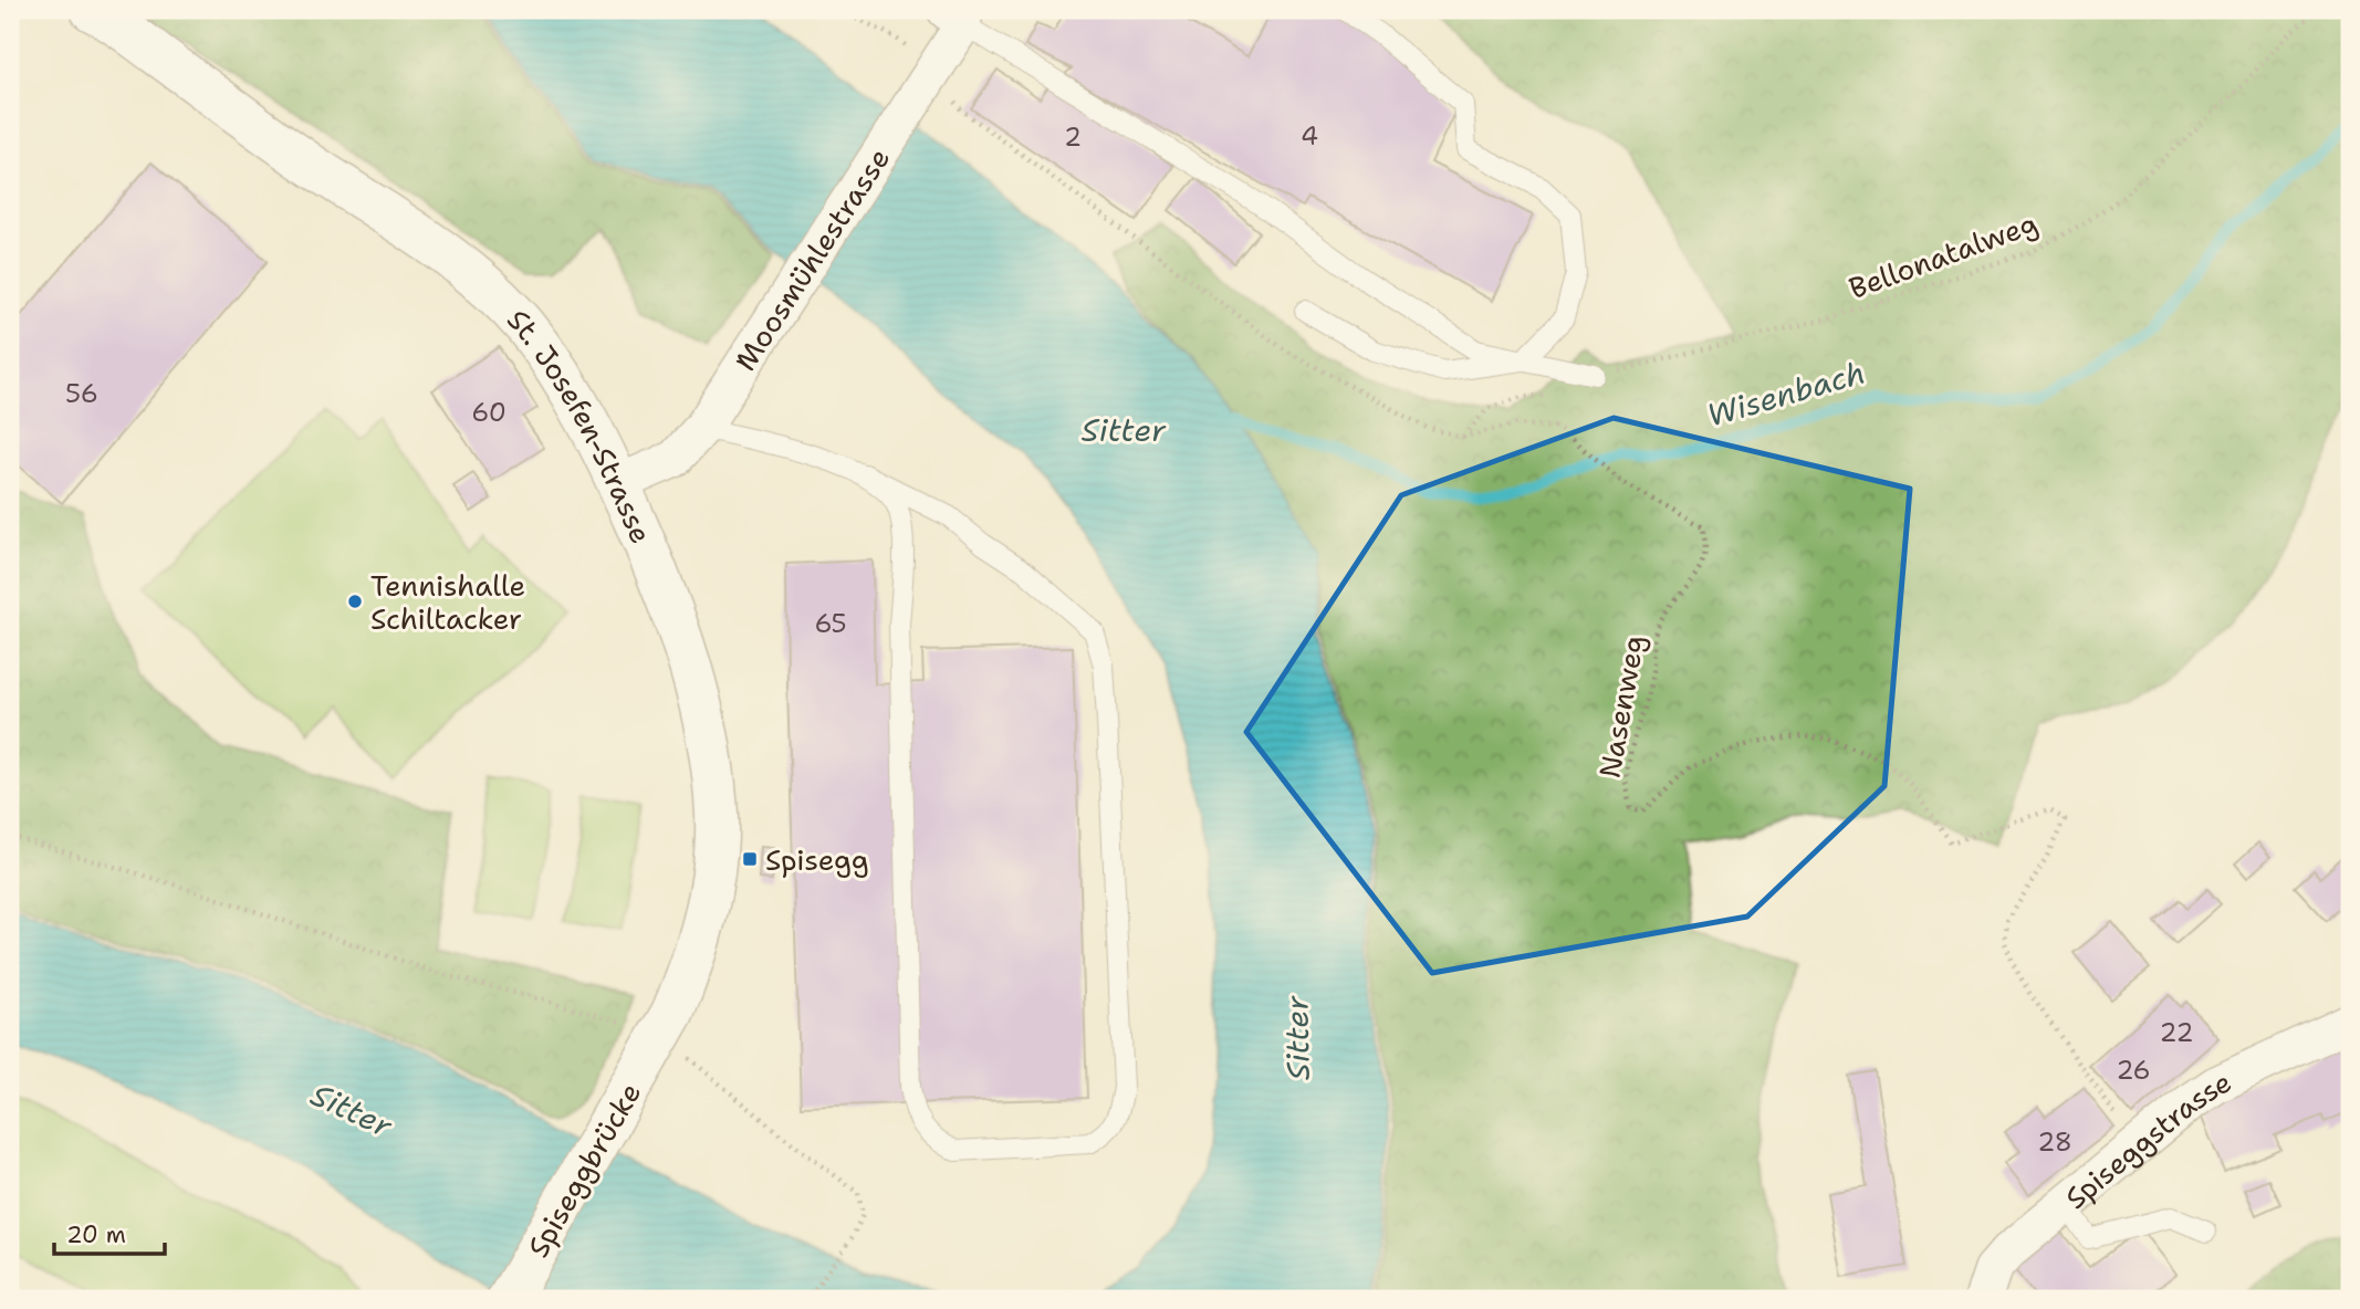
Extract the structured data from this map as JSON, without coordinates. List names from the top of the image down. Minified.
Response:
{"streets":{"street":["Moosmühlestrasse","St. Josefen-Strasse","Spiseggstrasse","Spiseggbrücke"],"path":["Bellonatalweg","Nasenweg"]},"crossings":[["Moosmühlestrasse","St. Josefen-Strasse"],["St. Josefen-Strasse","Spiseggbrücke"],["Nasenweg","Spiseggstrasse"]],"water":["Wisenbach","Sitter"],"places":{"other":["Tennishalle Schiltacker"],"transit":["Spisegg"]},"house_numbers":["4","2","56","60","65","22","26","28"],"scale_bar":"20 m"}
